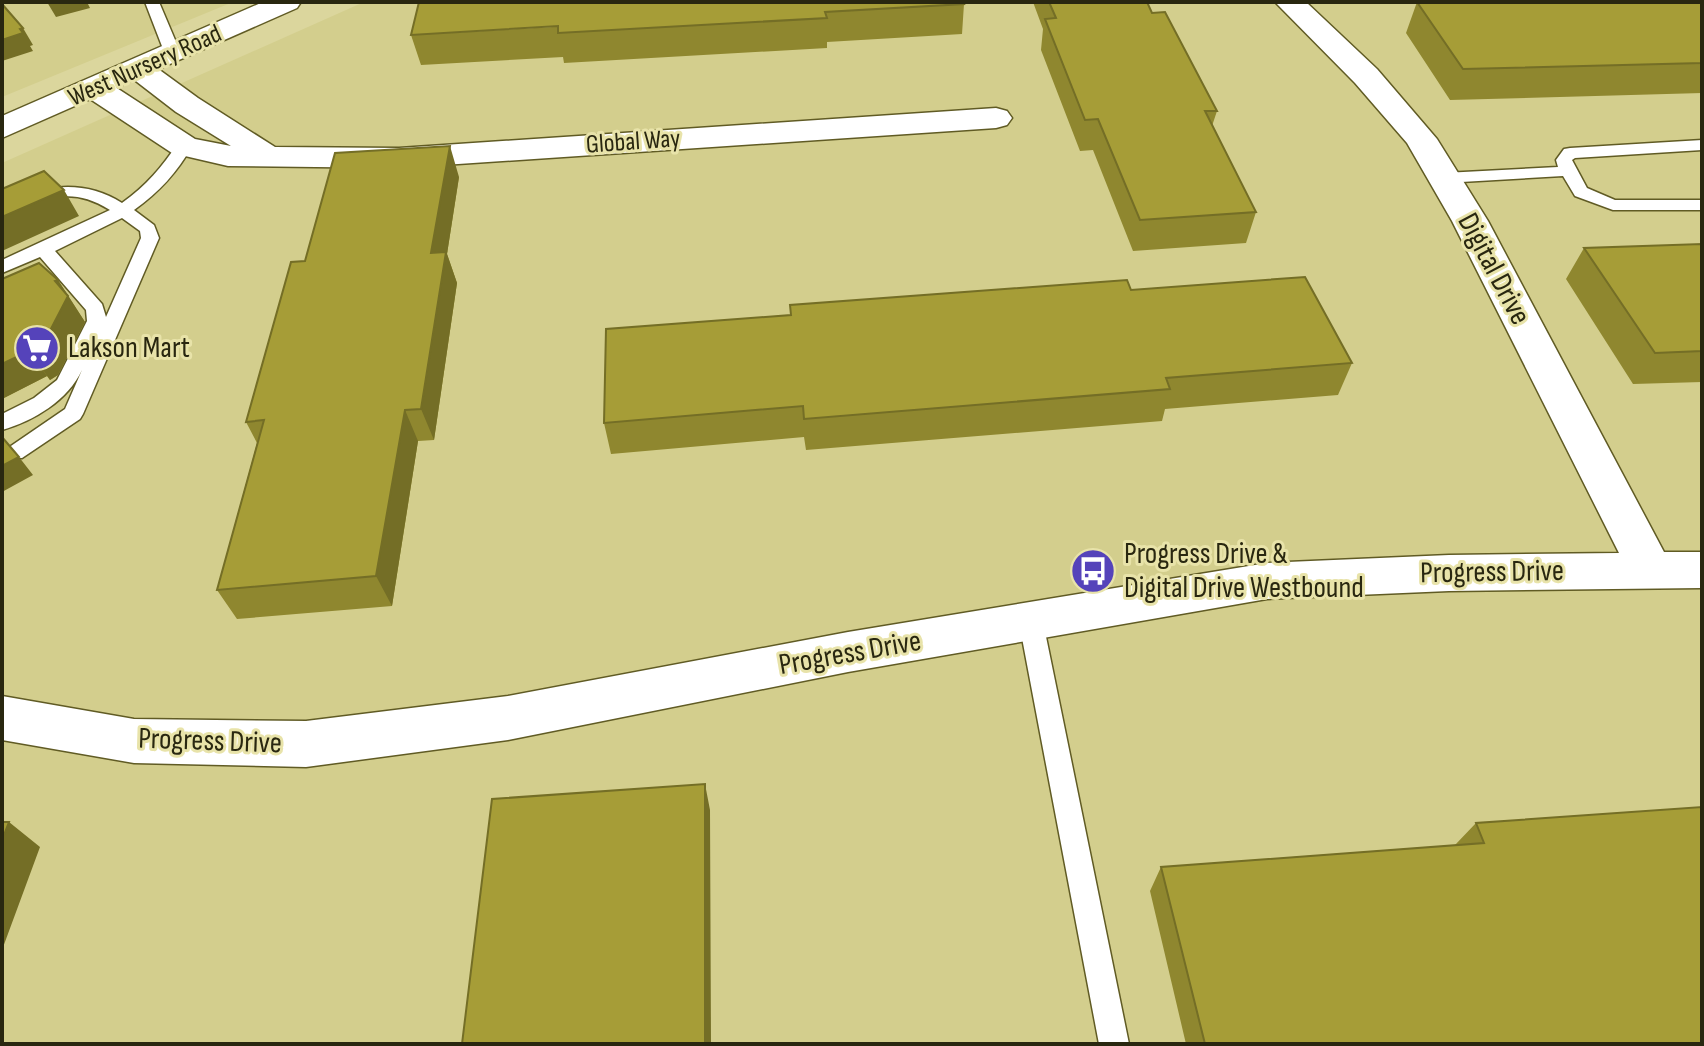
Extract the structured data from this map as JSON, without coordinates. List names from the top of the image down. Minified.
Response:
{"streets":{"street":["West Nursery Road","Global Way","Digital Drive","Progress Drive"]},"crossings":[["West Nursery Road","Global Way"],["Digital Drive","Progress Drive"]],"places":{"supermarket":["Lakson Mart"],"bus stop":["Progress Drive & Digital Drive Westbound"]}}
